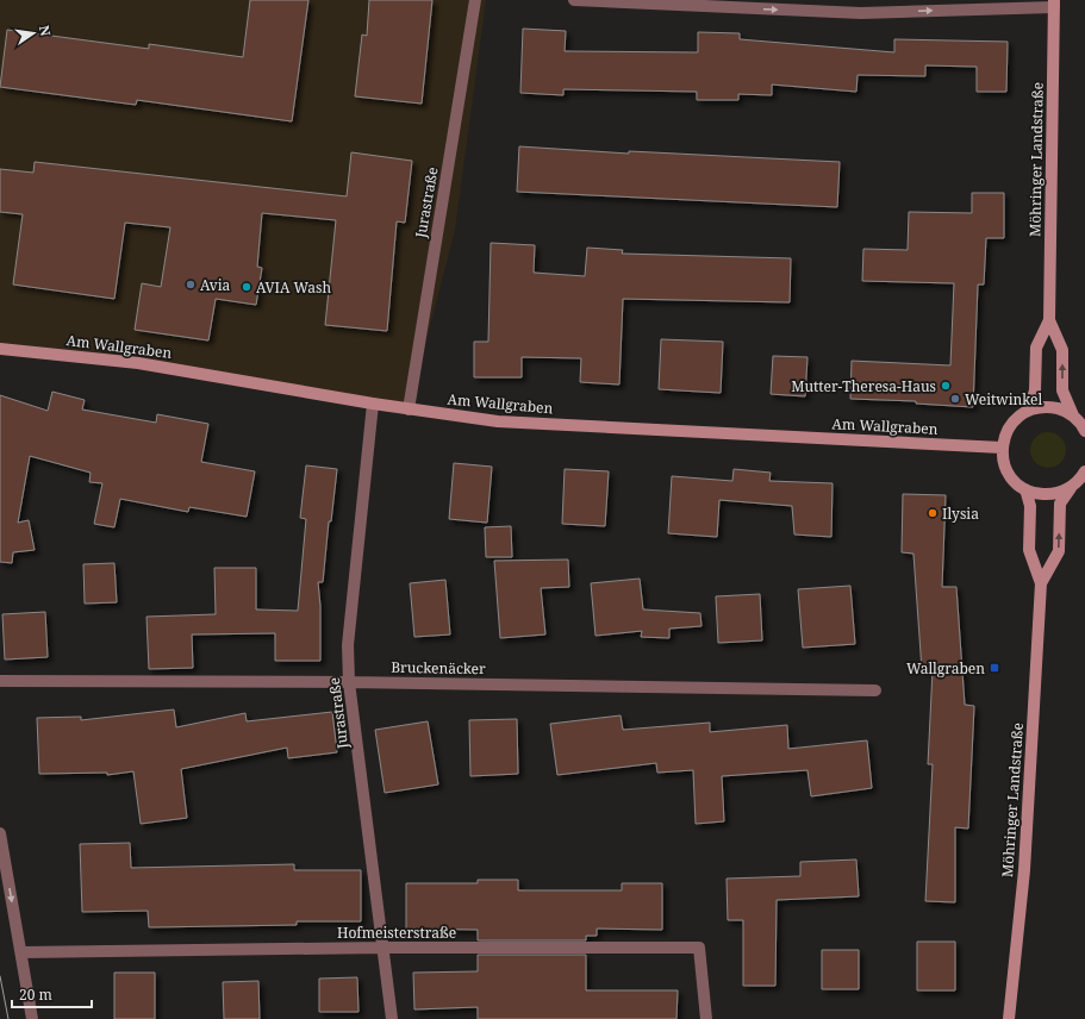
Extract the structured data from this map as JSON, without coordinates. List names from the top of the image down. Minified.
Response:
{"streets":{"main road":["Möhringer Landstraße","Am Wallgraben"],"street":["Jurastraße","Bruckenäcker","Hofmeisterstraße"]},"crossings":[["Jurastraße","Am Wallgraben"],["Jurastraße","Bruckenäcker"],["Jurastraße","Hofmeisterstraße"]],"places":{"other":["Avia","AVIA Wash","Mutter-Theresa-Haus","Weitwinkel","Ilysia"],"transit":["Wallgraben"]},"scale_bar":"20 m","north":"right"}
